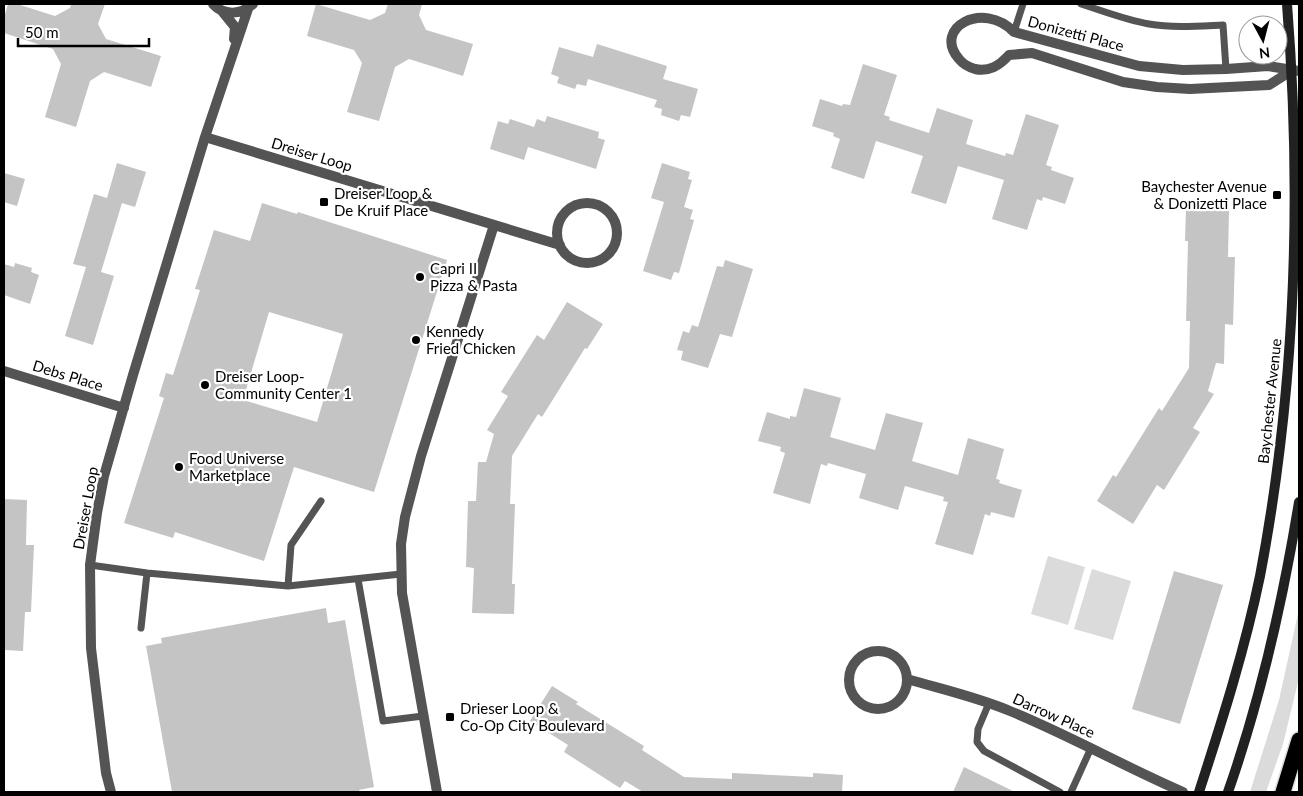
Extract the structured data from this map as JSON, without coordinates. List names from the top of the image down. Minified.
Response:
{"streets":{"main road":["Baychester Avenue"],"street":["Donizetti Place","Dreiser Loop","Debs Place","Darrow Place"]},"crossings":[["Donizetti Place","Baychester Avenue"],["Dreiser Loop","Debs Place"]],"places":{"transit":["Baychester Avenue & Donizetti Place","Dreiser Loop & De Kruif Place","Drieser Loop & Co-Op City Boulevard"],"other":["Capri II Pizza & Pasta","Kennedy Fried Chicken","Dreiser Loop- Community Center 1","Food Universe Marketplace"]},"scale_bar":"50 m","north":"bottom"}
